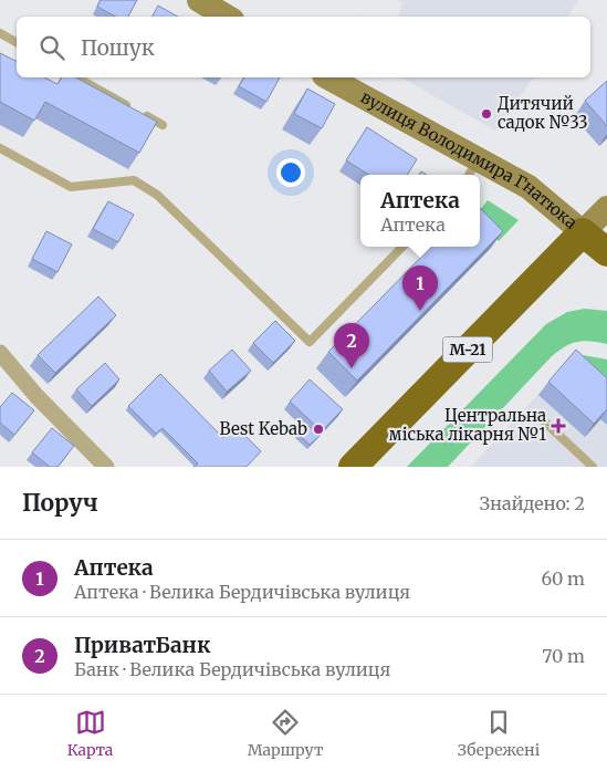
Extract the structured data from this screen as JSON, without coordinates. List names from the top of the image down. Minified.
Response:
{"streets":{"highway":["М-21"],"main road":["вулиця Володимира Гнатюка"]},"crossings":[["вулиця Володимира Гнатюка","М-21"]],"places":{"other":["Дитячий садок №33","Best Kebab"],"health":["Центральна міська лікарня №1"]},"page":{"search":"Пошук","popup":["Аптека","Аптека"],"pins":["1","2"],"heading":["Поруч","Знайдено: 2"],"list":[{"mark":"1","name":"Аптека","note":"Аптека · Велика Бердичівська вулиця","value":"60 m"},{"mark":"2","name":"ПриватБанк","note":"Банк · Велика Бердичівська вулиця","value":"70 m"}],"nav":["Карта","Маршрут","Збережені"]}}
